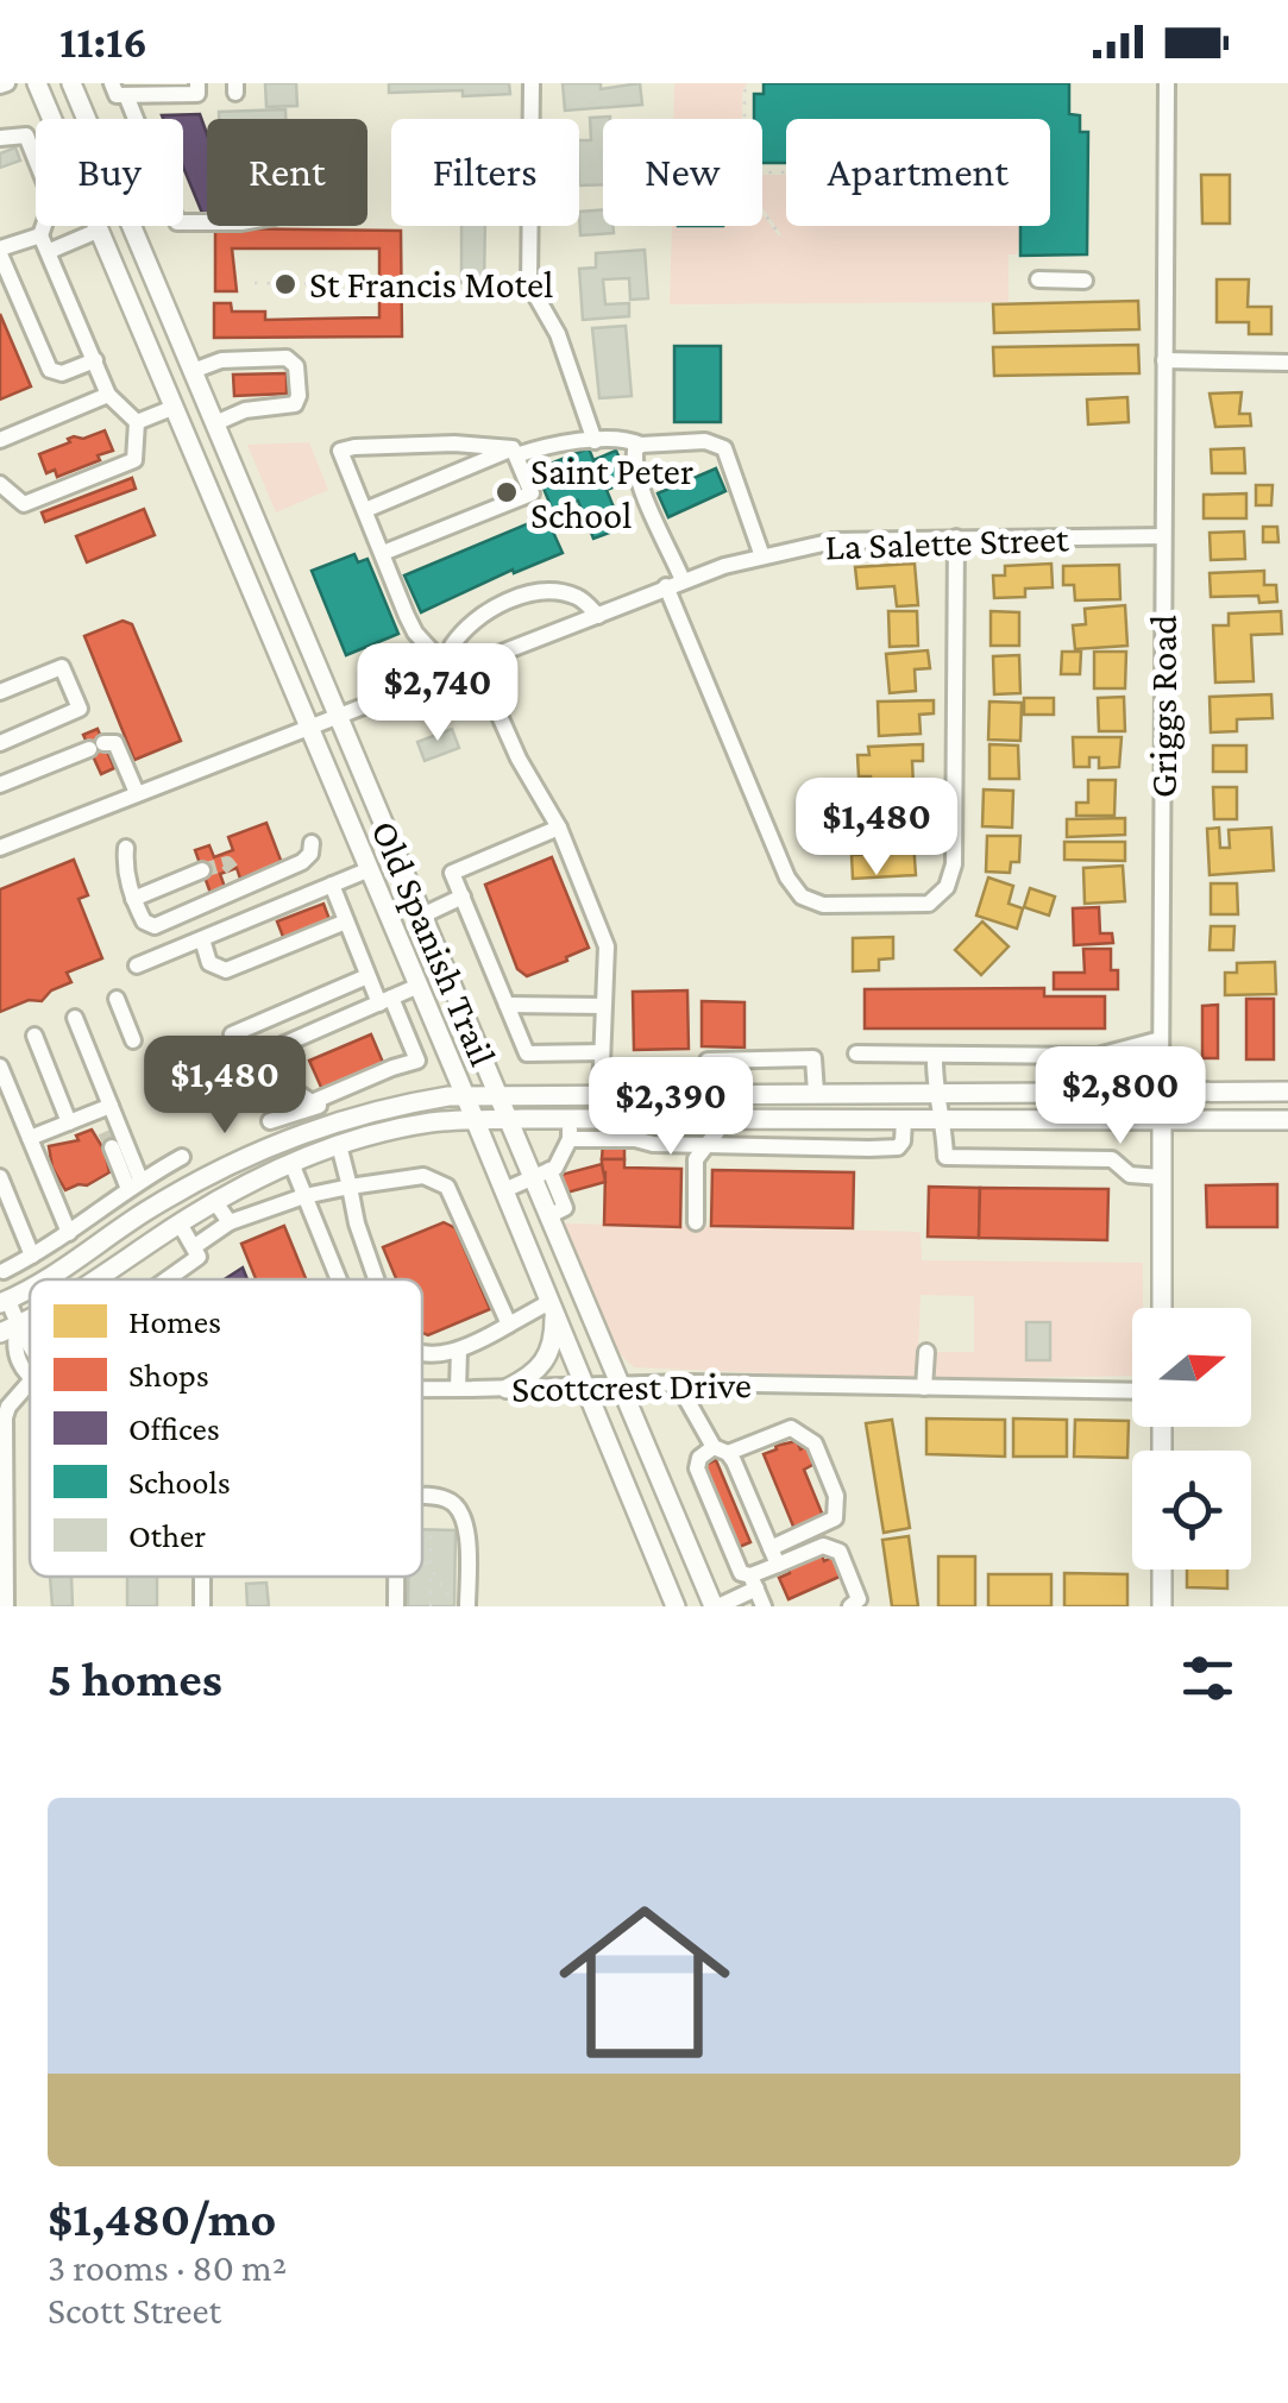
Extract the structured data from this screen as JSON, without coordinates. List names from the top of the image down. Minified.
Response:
{"streets":{"main road":["Griggs Road","Old Spanish Trail"],"street":["La Salette Street","Scottcrest Drive"]},"crossings":[["La Salette Street","Griggs Road"],["La Salette Street","Old Spanish Trail"],["Old Spanish Trail","Scottcrest Drive"]],"places":["St Francis Motel","Saint Peter School"],"legend":["Homes","Shops","Offices","Schools","Other"],"north":"right","page":{"status":"11:16","chip":["Buy","Rent","Filters","New","Apartment"],"price":["$2,740","$1,480","$1,480","$2,800","$2,390"],"heading":"5 homes","list":[{"name":"$1,480/mo","note":"3 rooms · 80 m² · Scott Street"}]}}
